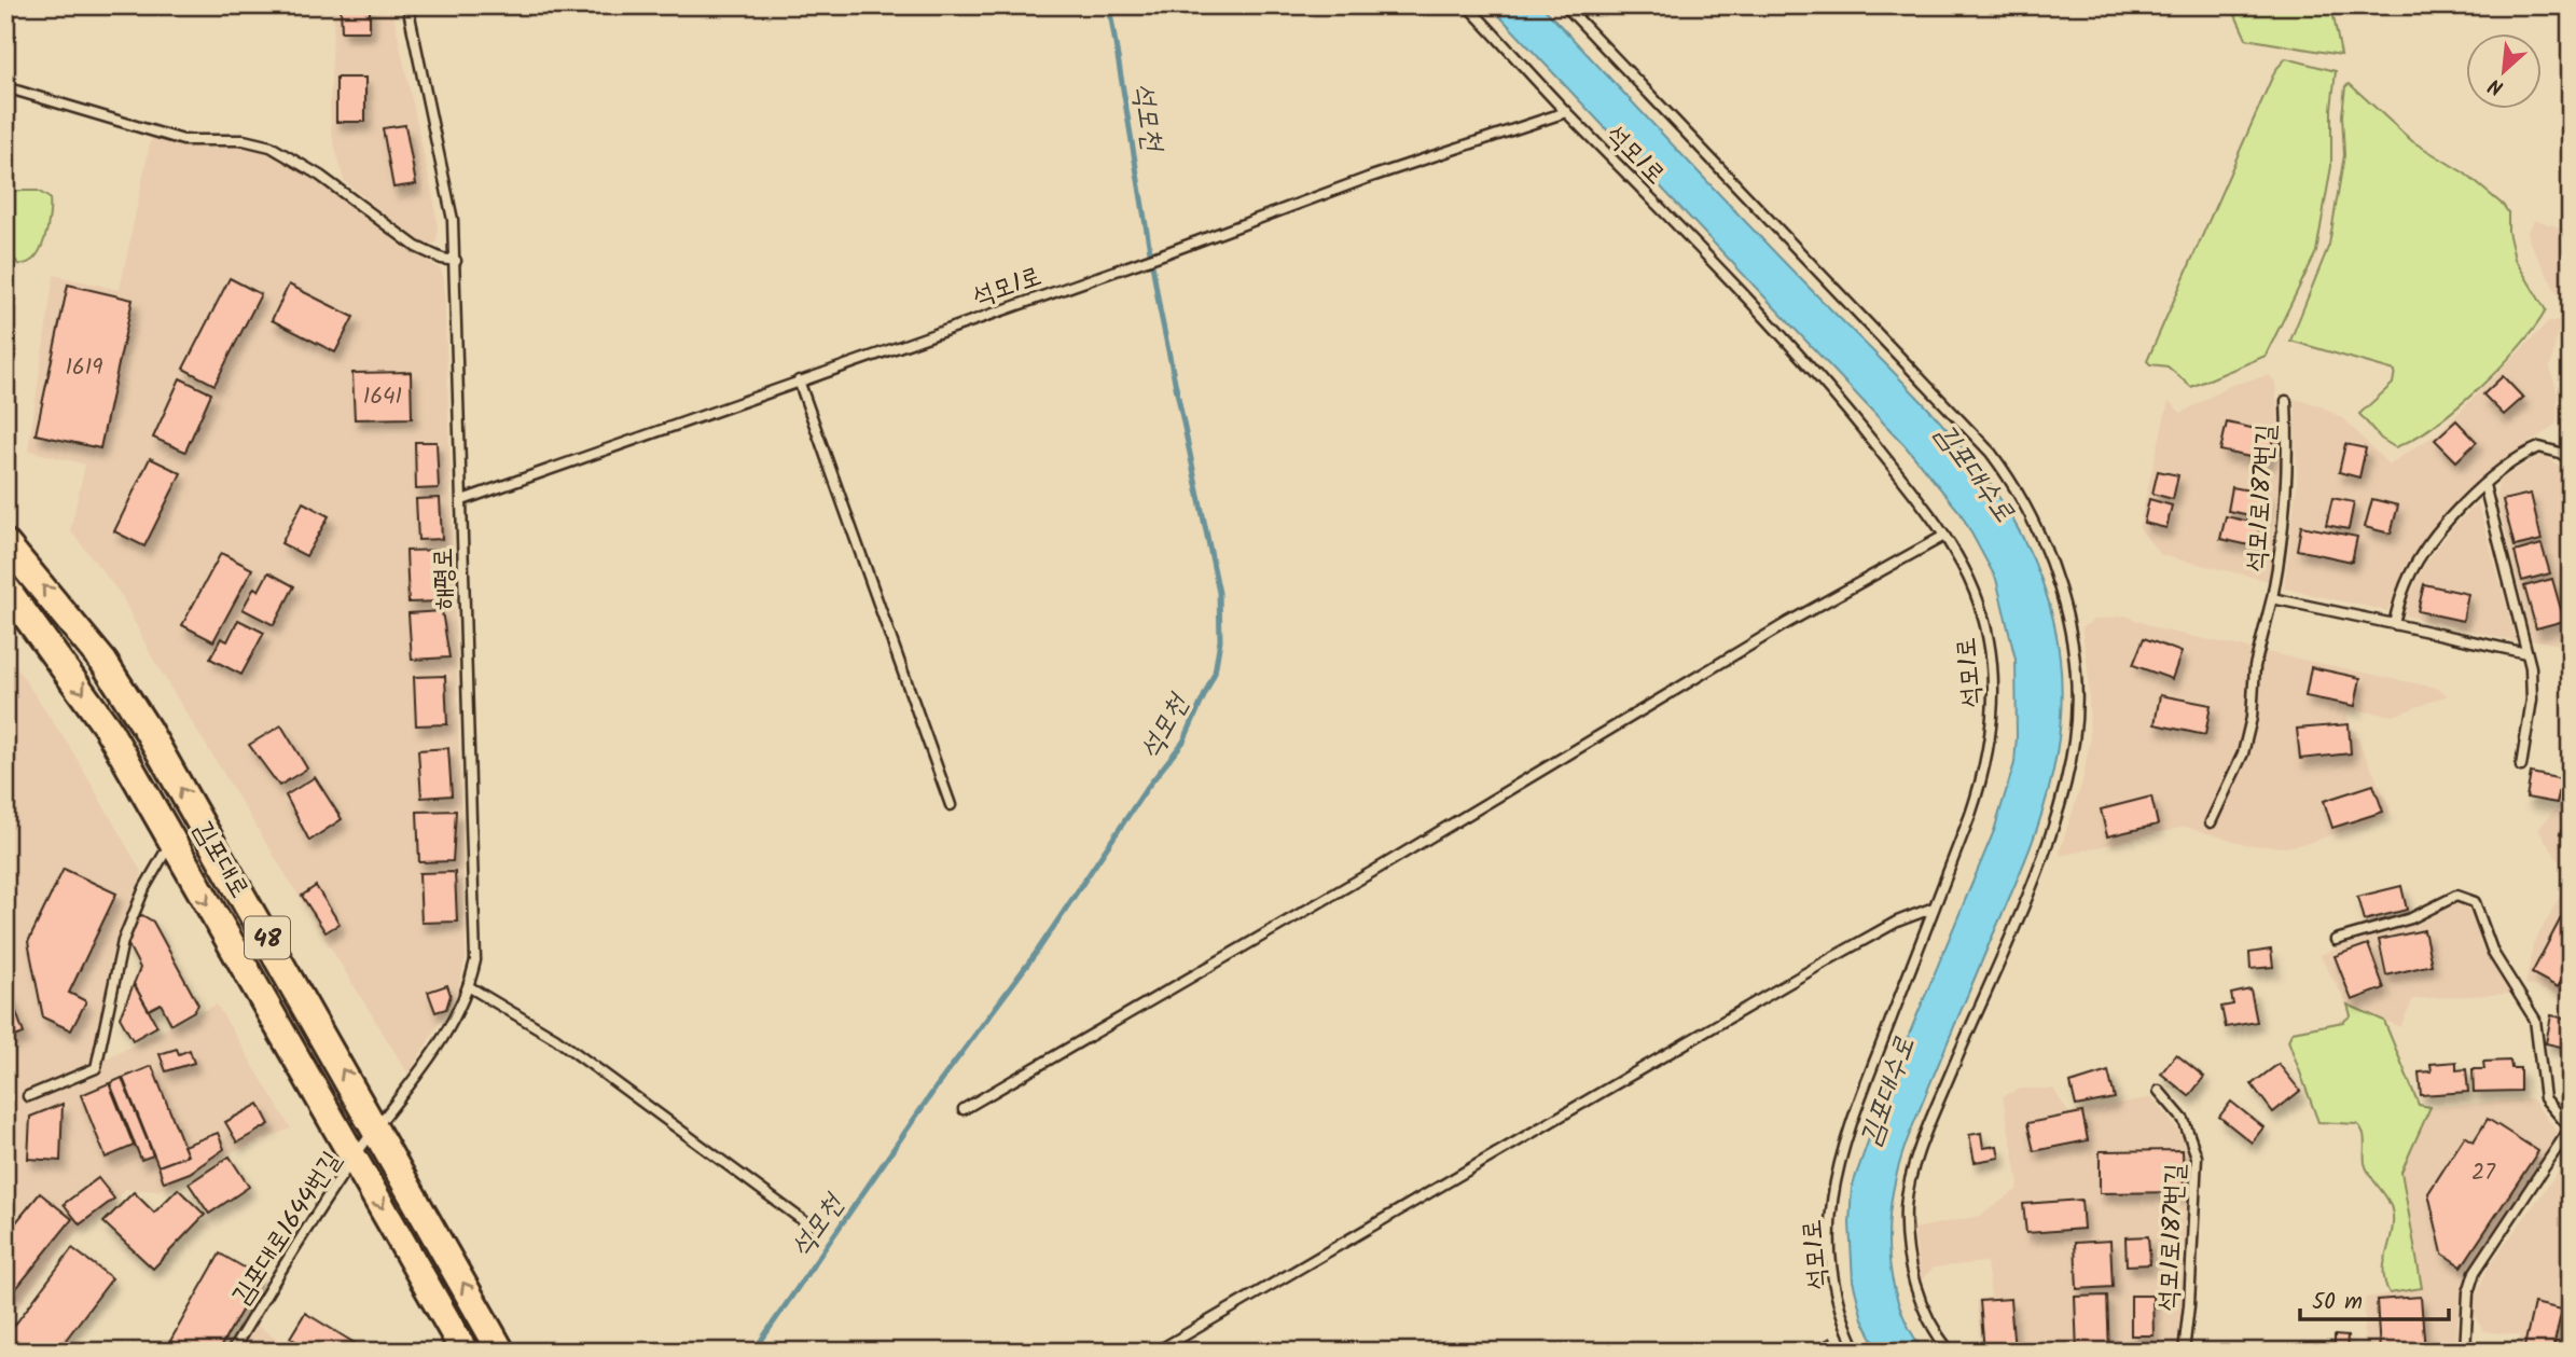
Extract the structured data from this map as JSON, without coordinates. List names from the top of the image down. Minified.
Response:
{"streets":{"main road":["김포대로","48"],"lane":["석모1로","석모1로187번길","해평로","김포대로1644번길"]},"crossings":[["석모1로","해평로"],["해평로","김포대로"],["해평로","김포대로1644번길"],["김포대로","김포대로1644번길"]],"water":["석모천","김포대수로"],"house_numbers":["1619","1641","27"],"scale_bar":"50 m","north":"bottom left"}
